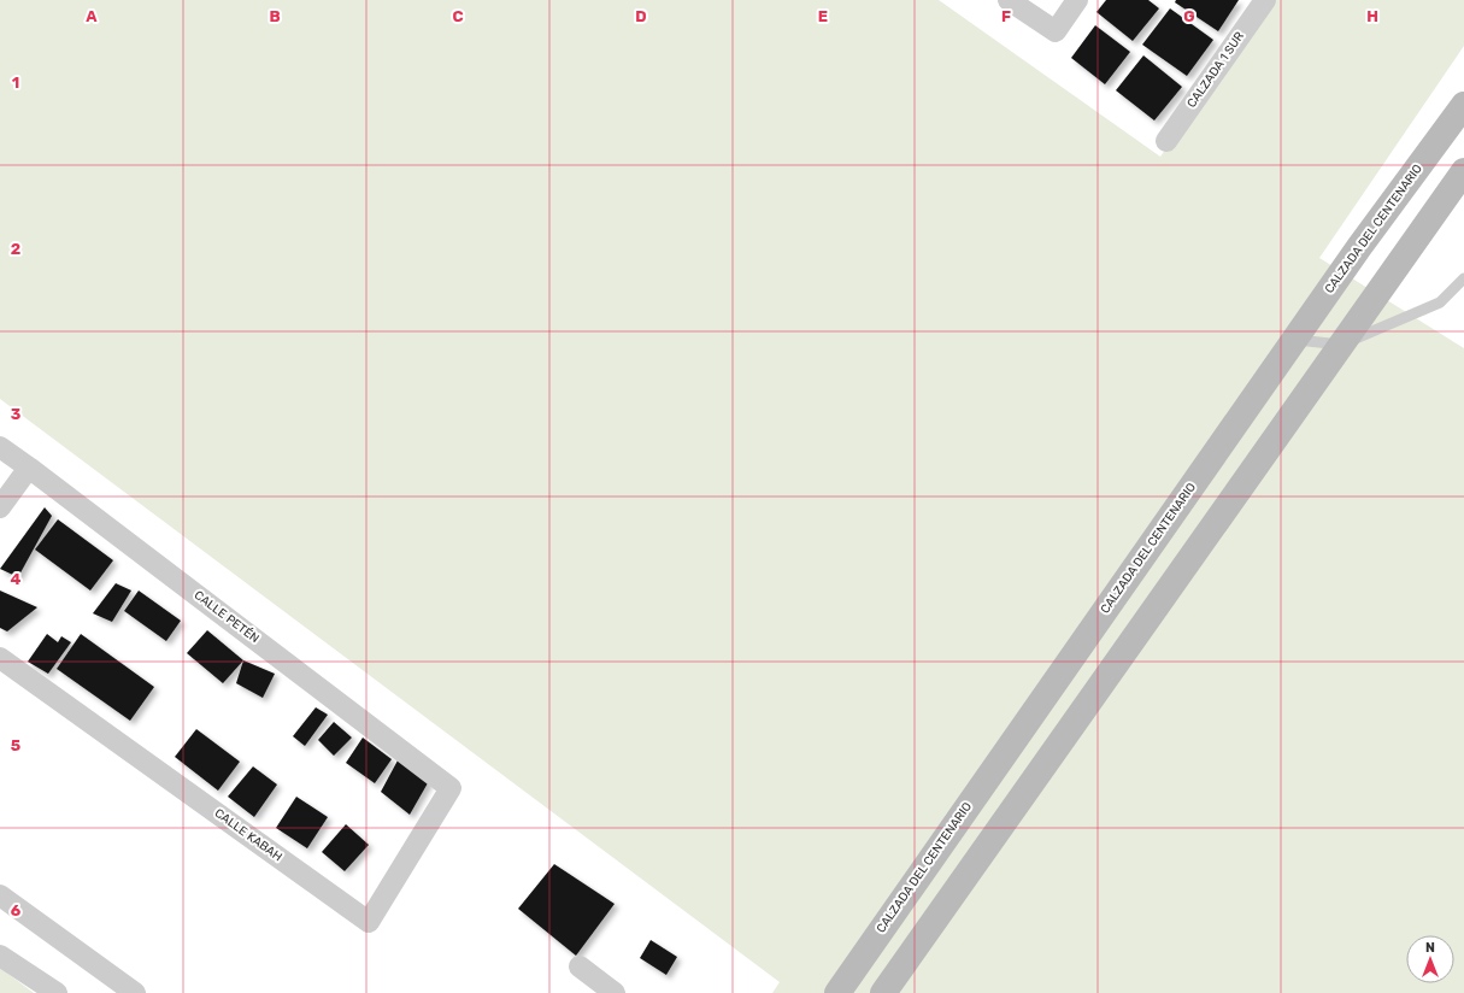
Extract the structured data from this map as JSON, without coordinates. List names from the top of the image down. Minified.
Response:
{"streets":{"main road":["CALZADA DEL CENTENARIO"],"street":["CALZADA 1 SUR","CALLE PETÉN","CALLE KABAH"]},"crossings":[["CALLE PETÉN","CALLE KABAH"]],"north":"top","grid":{"columns":["A","B","C","D","E","F","G","H"],"rows":["1","2","3","4","5","6"]}}
